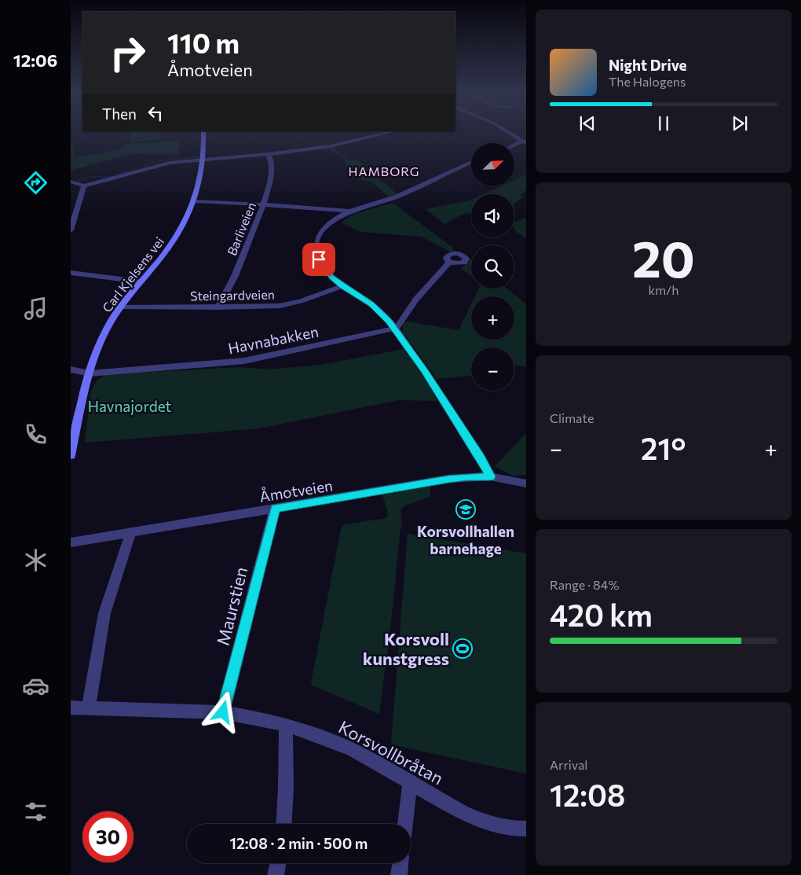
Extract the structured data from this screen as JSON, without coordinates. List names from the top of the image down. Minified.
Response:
{"streets":{"main road":["Carl Kjelsens vei"],"street":["Barliveien","Steingardveien","Havnabakken","Åmotveien","Maurstien","Korsvollbråtan"]},"crossings":[["Barliveien","Steingardveien"],["Carl Kjelsens vei","Steingardveien"],["Carl Kjelsens vei","Havnabakken"],["Åmotveien","Maurstien"],["Maurstien","Korsvollbråtan"]],"districts":["HAMBORG"],"parks":["Havnajordet"],"places":{"school or university":["Korsvollhallen barnehage"],"sports":["Korsvoll kunstgress"]},"north":"top right","page":{"tabs":"12:06","turn":["110 m","Åmotveien"],"song":["Night Drive","The Halogens"],"then":"Then","map_buttons":["+","−"],"tile":[["20","km/h"],"Climate",["Range · 84%","420 km"],["Arrival","12:08"]],"heat":["−","21°","+"],"limit":"30","trip":"12:08 · 2 min · 500 m"}}
